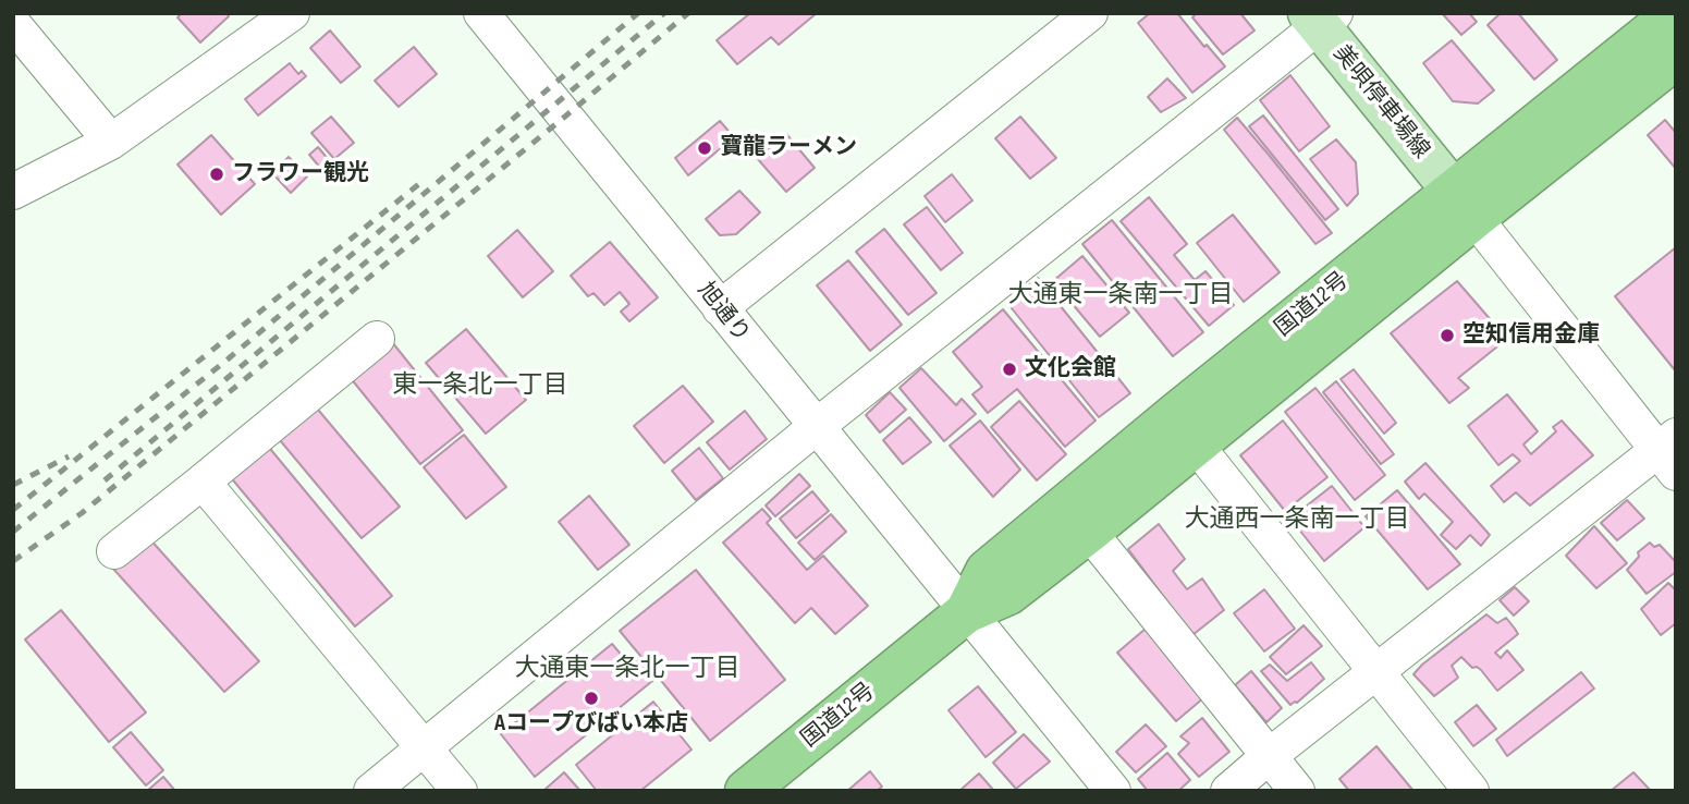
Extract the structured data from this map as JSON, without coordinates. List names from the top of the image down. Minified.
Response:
{"streets":{"highway":["国道12号"],"main road":["美唄停車場線"],"street":["旭通り"]},"crossings":[["美唄停車場線","国道12号"],["国道12号","旭通り"]],"districts":["大通東一条南一丁目","東一条北一丁目","大通西一条南一丁目","大通東一条北一丁目"],"places":["寶龍ラーメン","フラワー観光","空知信用金庫","文化会館","Aコープびばい本店"]}
